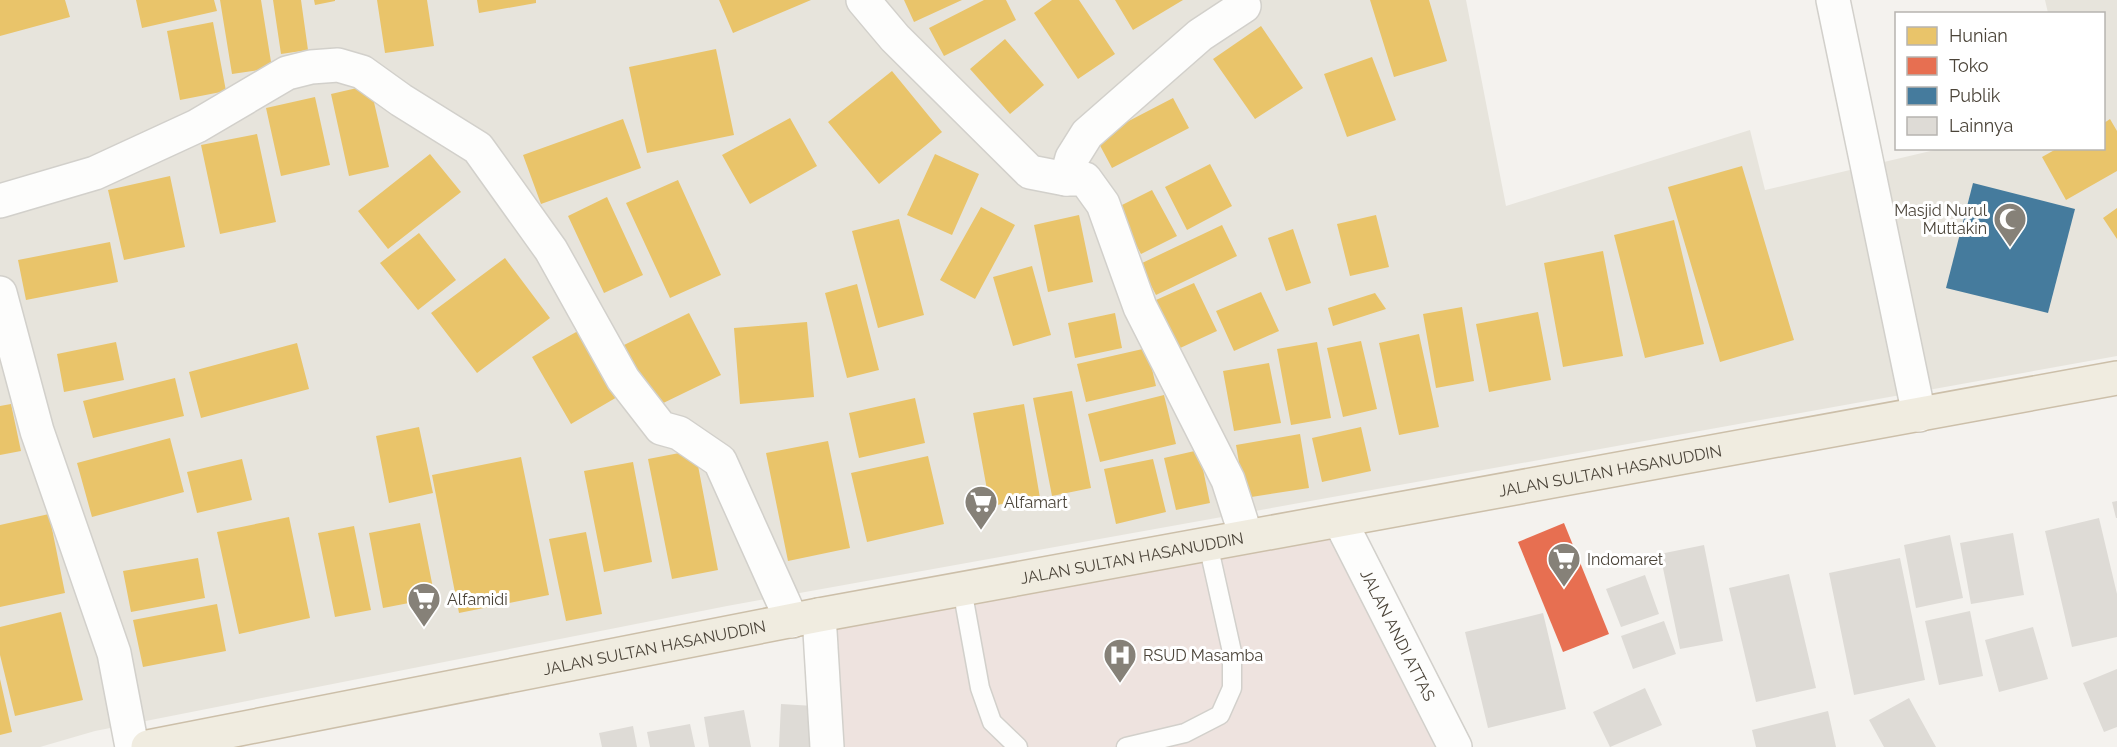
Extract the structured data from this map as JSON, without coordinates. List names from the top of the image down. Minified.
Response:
{"streets":{"highway":["JALAN SULTAN HASANUDDIN"],"street":["JALAN ANDI ATTAS"]},"crossings":[["JALAN SULTAN HASANUDDIN","JALAN ANDI ATTAS"]],"places":{"mosque":["Masjid Nurul Muttakin"],"supermarket":["Alfamart","Indomaret","Alfamidi"],"hospital":["RSUD Masamba"]},"legend":["Hunian","Toko","Publik","Lainnya"]}
